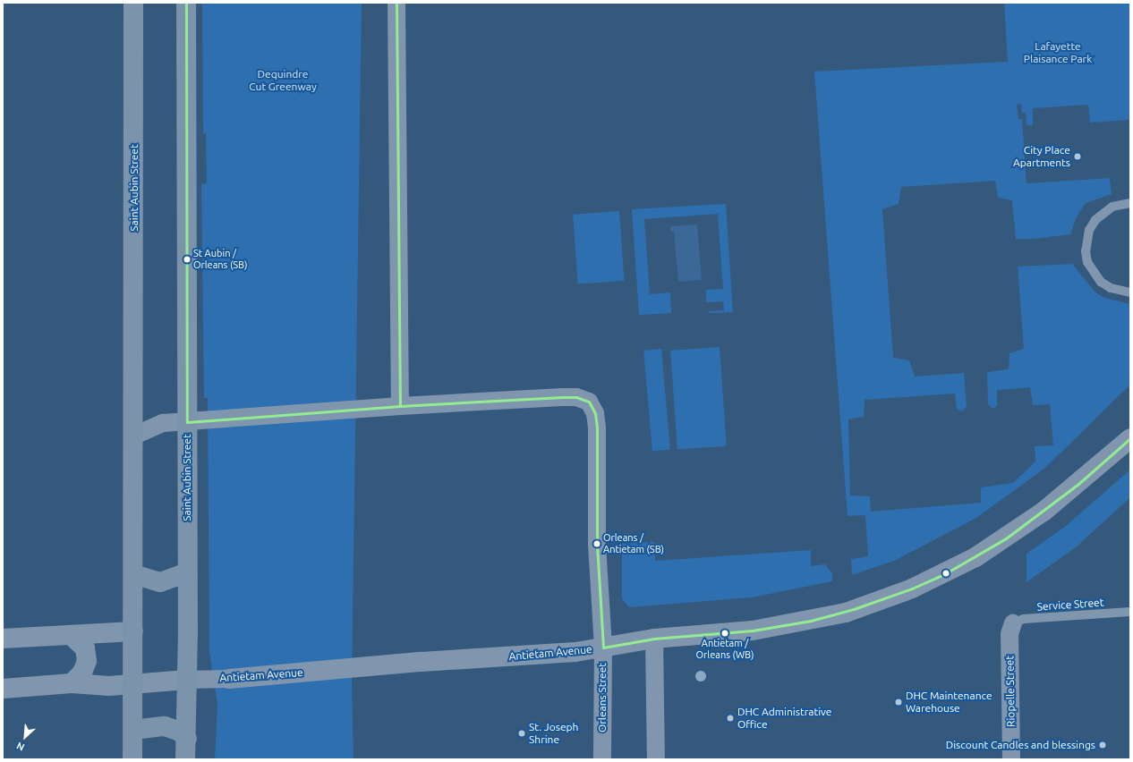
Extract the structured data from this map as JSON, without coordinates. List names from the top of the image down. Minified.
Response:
{"streets":{"main road":["Saint Aubin Street"],"street":["Antietam Avenue","Riopelle Street","Orleans Street"],"lane":["Service Street"]},"crossings":[["Saint Aubin Street","Antietam Avenue"],["Service Street","Riopelle Street"],["Antietam Avenue","Orleans Street"]],"parks":["Lafayette Plaisance Park","Dequindre Cut Greenway"],"places":["City Place Apartments","St Aubin / Orleans (SB)","Orleans / Antietam (SB)","Antietam / Orleans (WB)","DHC Maintenance Warehouse","DHC Administrative Office","St. Joseph Shrine","Discount Candles and blessings"],"north":"bottom left"}
